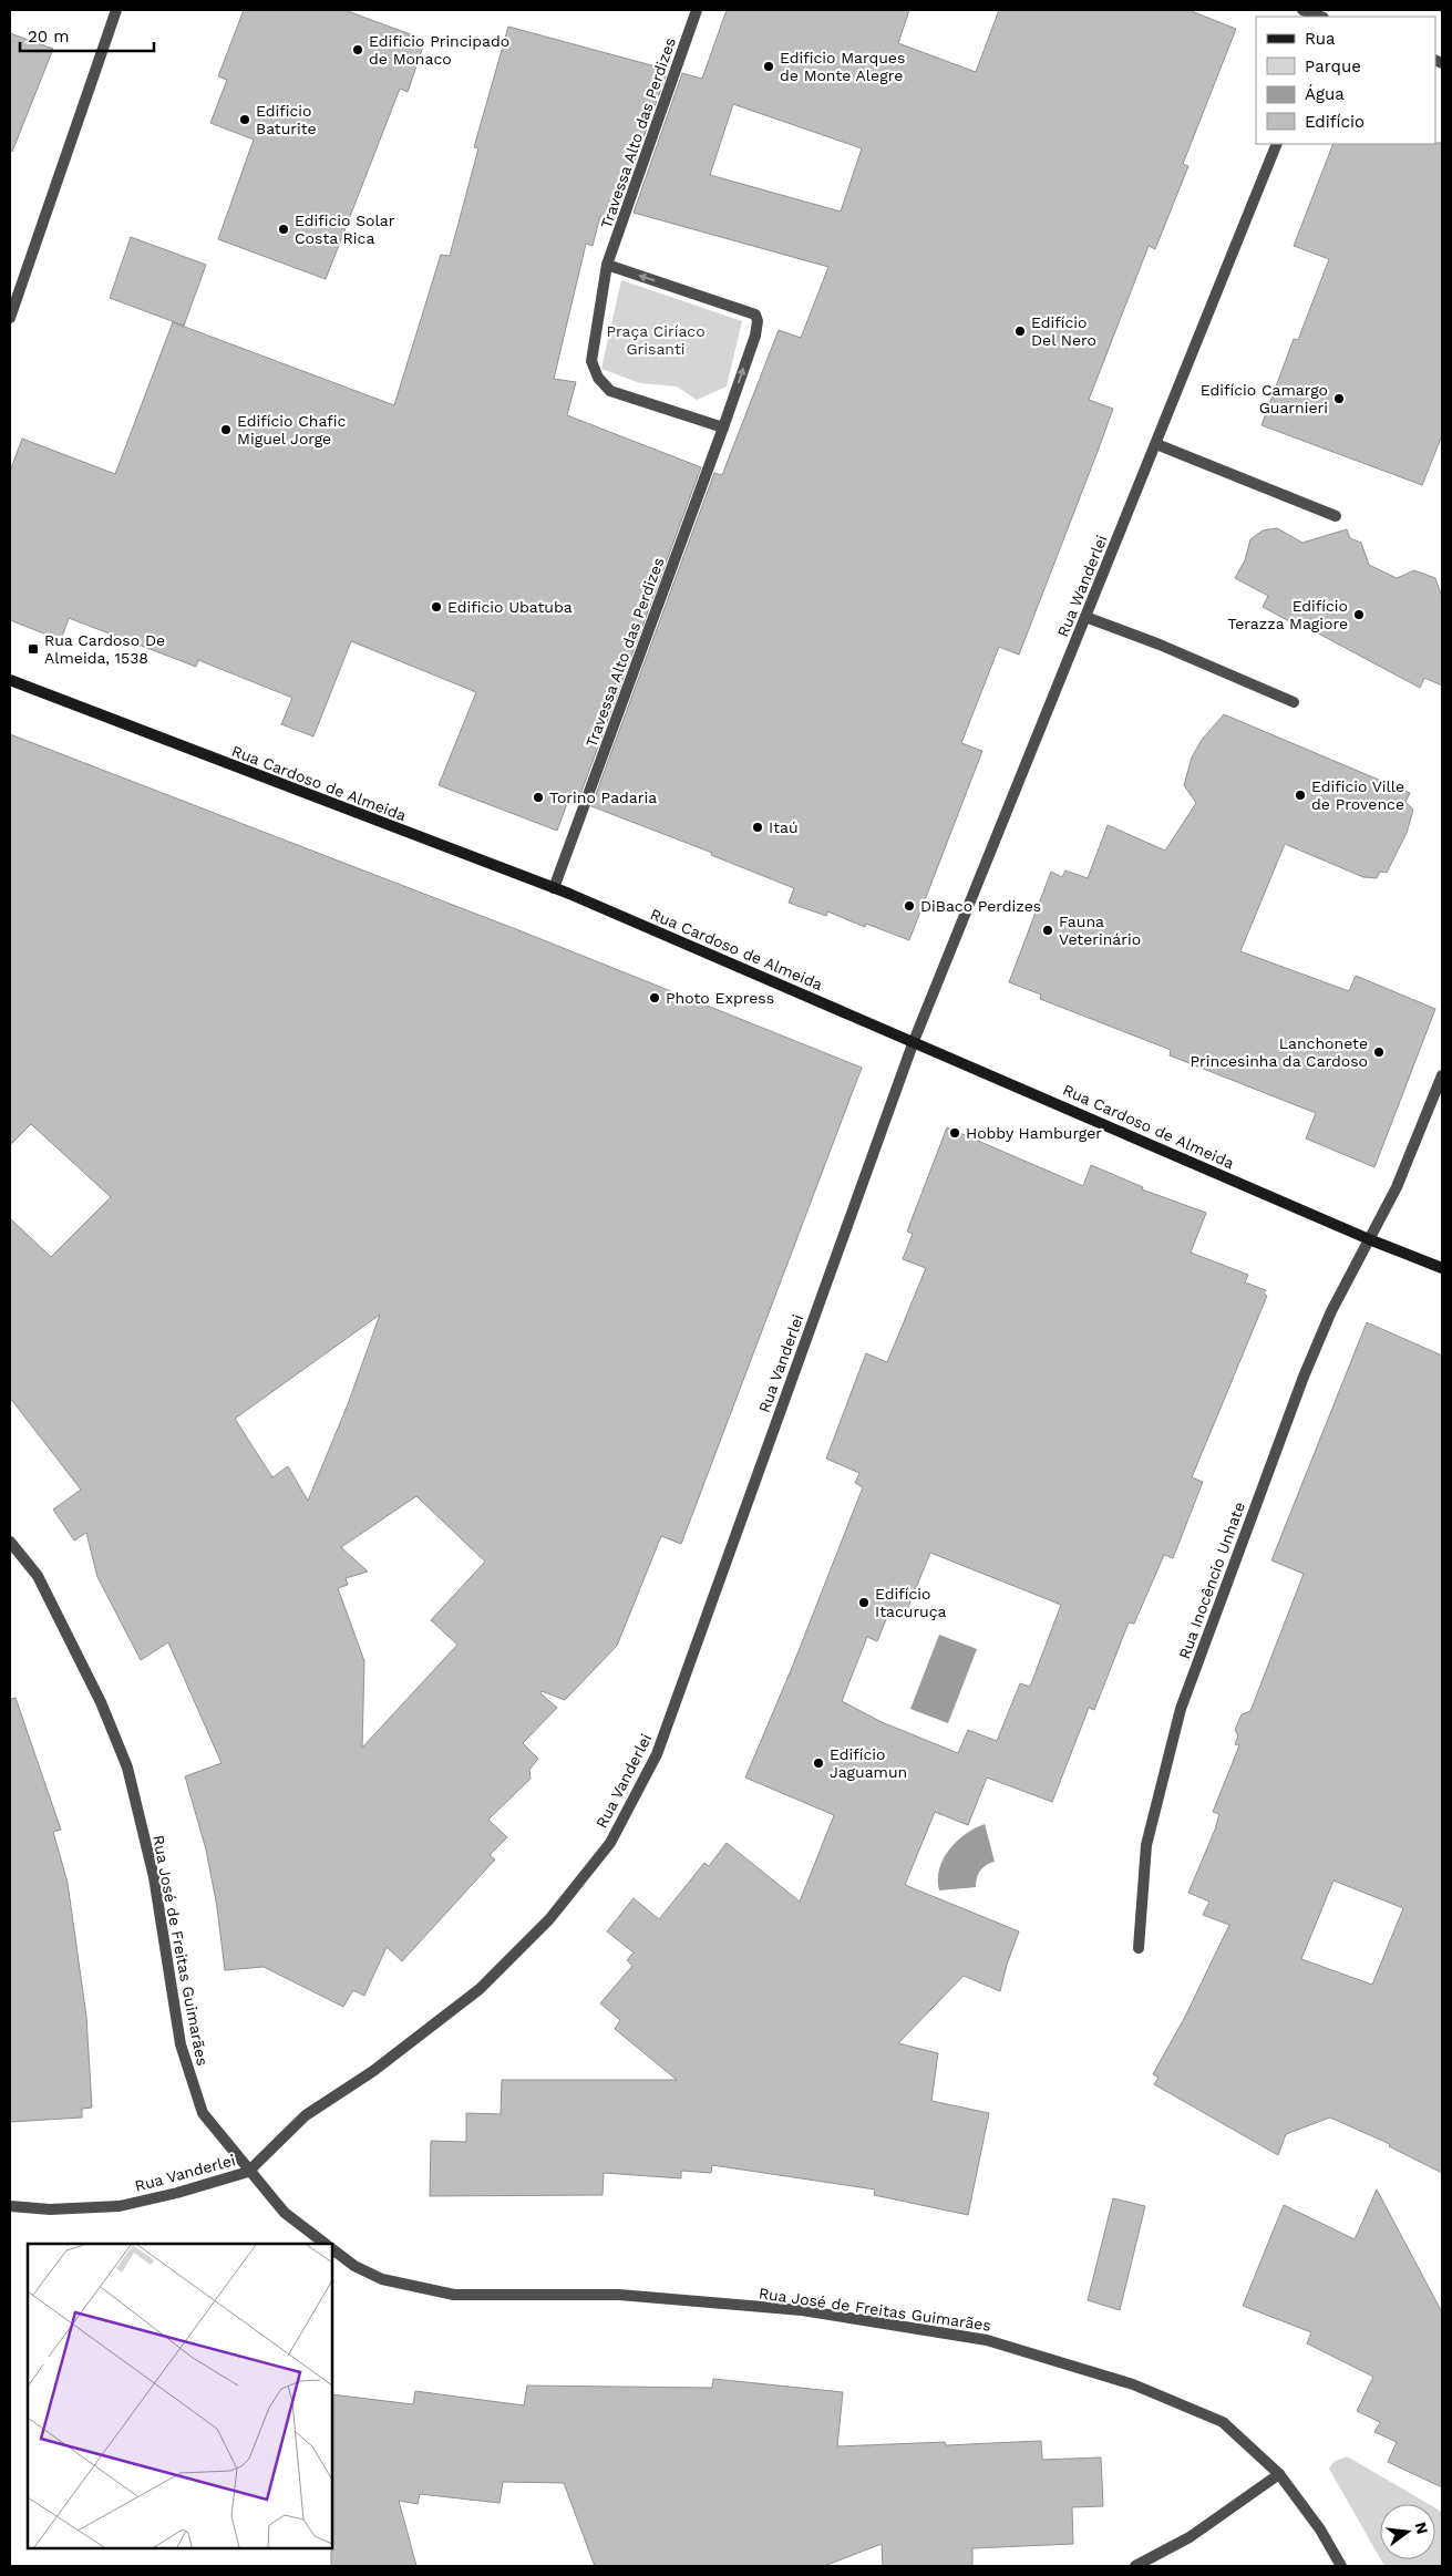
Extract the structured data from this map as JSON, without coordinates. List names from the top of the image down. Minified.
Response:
{"streets":{"main road":["Rua Cardoso de Almeida"],"street":["Travessa Alto das Perdizes","Rua Wanderlei","Rua Vanderlei","Rua Inocêncio Unhate","Rua José de Freitas Guimarães"]},"crossings":[["Travessa Alto das Perdizes","Rua Cardoso de Almeida"],["Rua Wanderlei","Rua Cardoso de Almeida"],["Rua Wanderlei","Rua Vanderlei"],["Rua Cardoso de Almeida","Rua Vanderlei"],["Rua Cardoso de Almeida","Rua Inocêncio Unhate"],["Rua Vanderlei","Rua José de Freitas Guimarães"]],"parks":["Praça Ciríaco Grisanti"],"places":{"other":["Edificio Principado de Monaco","Edificio Marques de Monte Alegre","Edificio Baturite","Edificio Solar Costa Rica","Edifício Del Nero","Edifício Camargo Guarnieri","Edifício Chafic Miguel Jorge","Edificio Ubatuba","Edifício Terazza Magiore","Edificio Ville de Provence","Torino Padaria","Itaú","DiBaco Perdizes","Fauna Veterinário","Photo Express","Lanchonete Princesinha da Cardoso","Hobby Hamburger","Edifício Itacuruça","Edifício Jaguamun"],"transit":["Rua Cardoso De Almeida, 1538"]},"legend":["Rua","Parque","Água","Edifício"],"scale_bar":"20 m","north":"right"}
